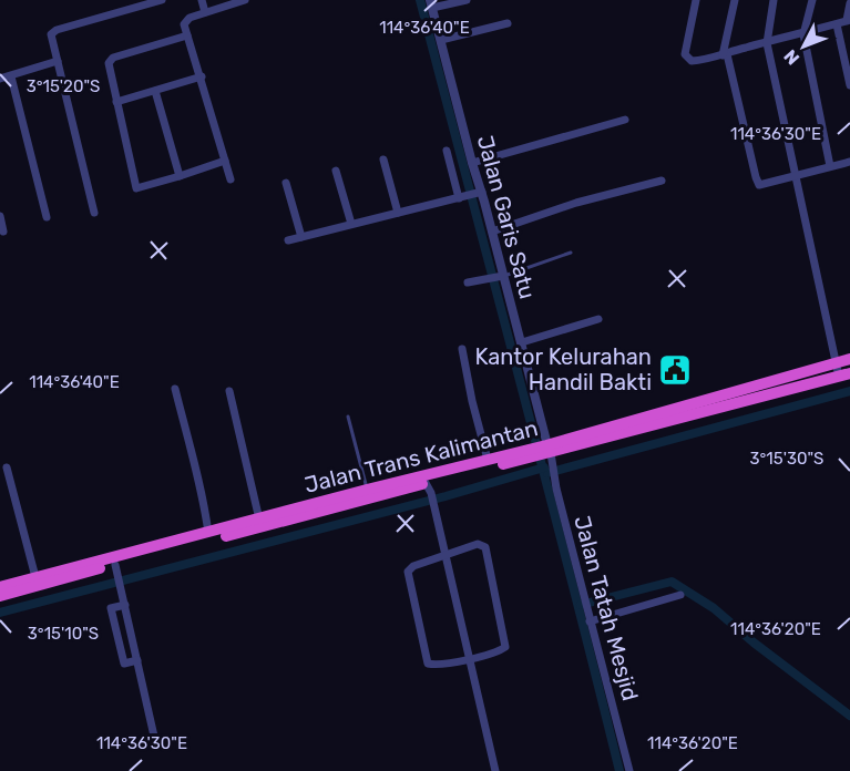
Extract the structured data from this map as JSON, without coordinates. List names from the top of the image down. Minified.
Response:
{"streets":{"highway":["Jalan Trans Kalimantan"],"street":["Jalan Garis Satu","Jalan Tatah Mesjid"]},"crossings":[["Jalan Garis Satu","Jalan Trans Kalimantan"],["Jalan Garis Satu","Jalan Tatah Mesjid"],["Jalan Trans Kalimantan","Jalan Tatah Mesjid"]],"places":{"public building":["Kantor Kelurahan Handil Bakti"]},"north":"bottom left","coordinates":["114°36'40\"E","3°15'20\"S","114°36'30\"E","3°15'30\"S","114°36'20\"E","3°15'10\"S"]}
